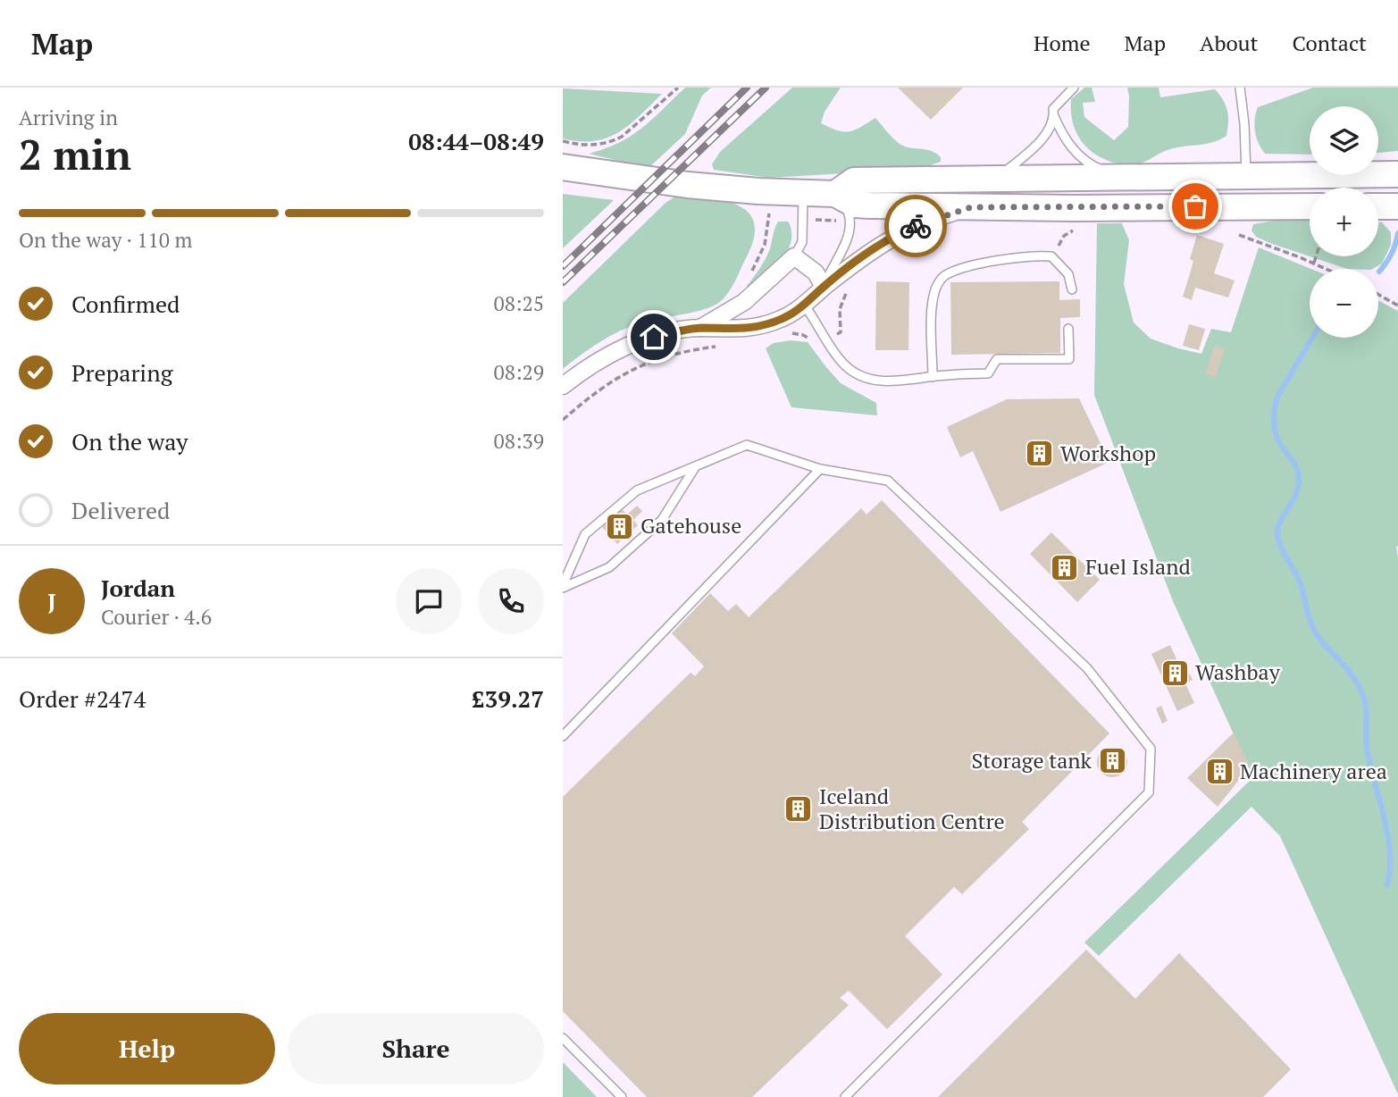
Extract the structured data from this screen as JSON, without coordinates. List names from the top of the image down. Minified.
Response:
{"places":{"building":["Workshop","Gatehouse","Fuel Island","Washbay","Storage tank","Machinery area","Iceland Distribution Centre"]},"page":{"header":"Map","nav":["Home","Map","About","Contact"],"heading":["2 min","Arriving in","08:44–08:49"],"panel":["Jordan","Courier · 4.6","Order #2474","£39.27"],"map_buttons":["+","−"],"bar":"On the way · 110 m","list":[["Confirmed","08:25"],["Preparing","08:29"],["On the way","08:39"],"Delivered"],"round":"J","buttons":["Help","Share"]}}
